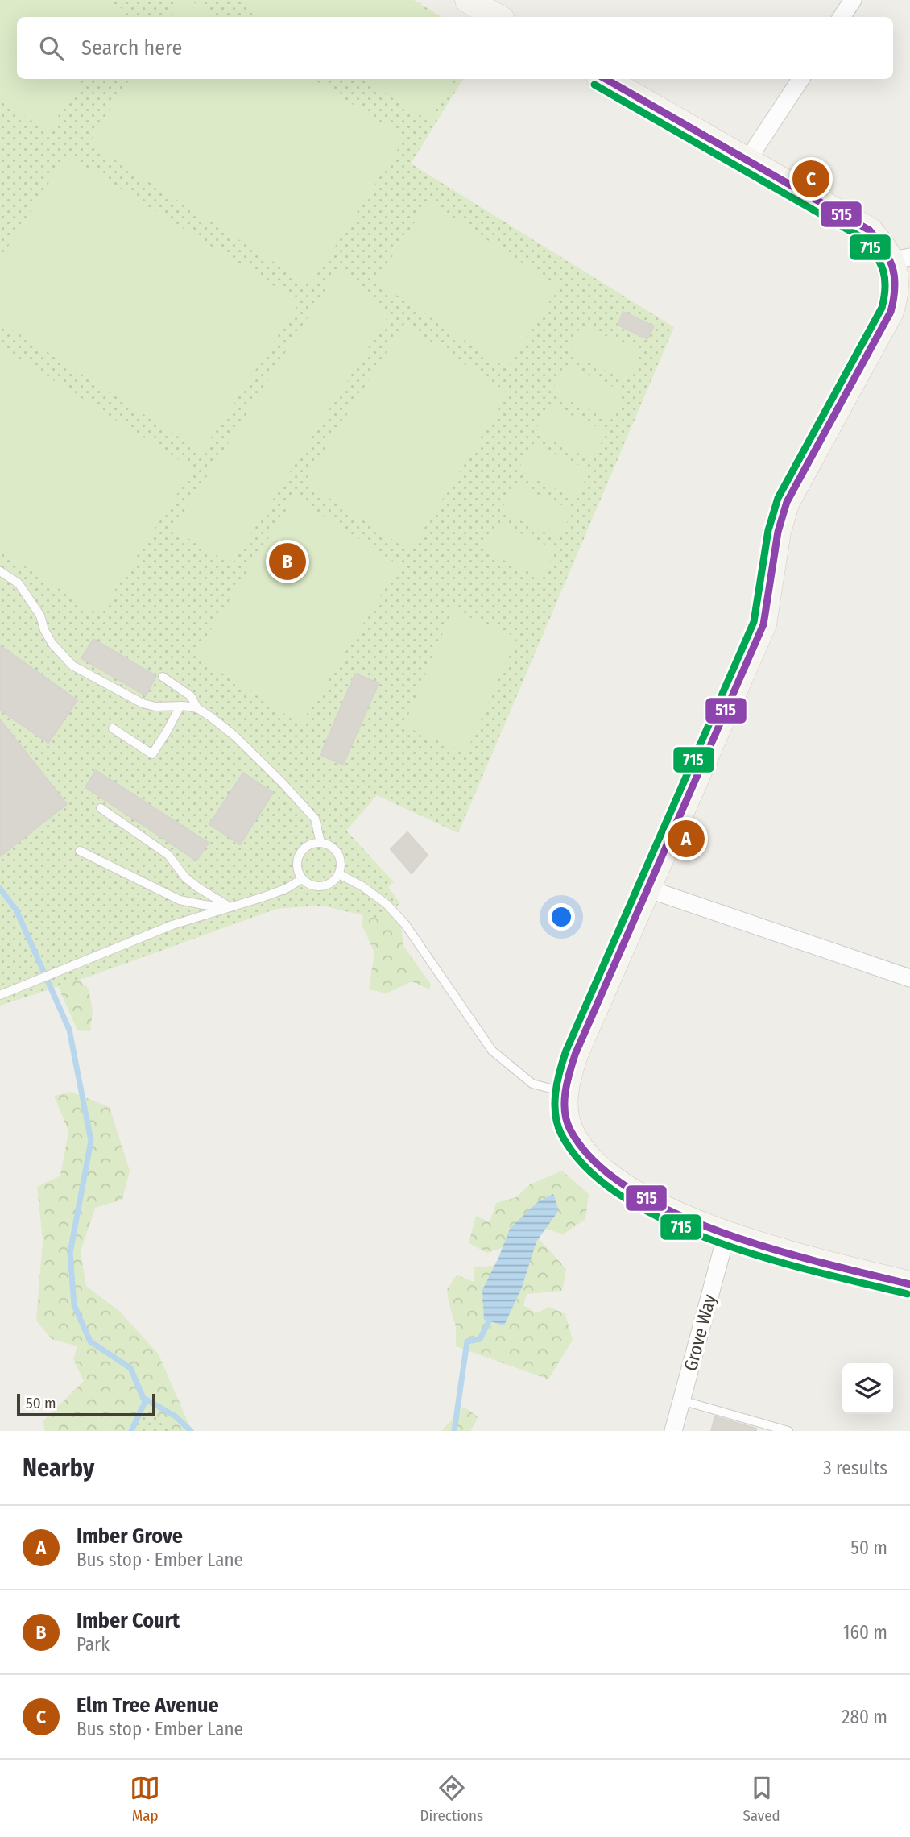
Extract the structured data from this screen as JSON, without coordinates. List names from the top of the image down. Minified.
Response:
{"streets":{"street":["Grove Way"]},"lines":["transit line 515","transit line 715"],"scale_bar":"50 m","page":{"search":"Search here","pins":["C","B","A"],"scale":"50 m","heading":["Nearby","3 results"],"list":[{"mark":"A","name":"Imber Grove","note":"Bus stop · Ember Lane","value":"50 m"},{"mark":"B","name":"Imber Court","note":"Park","value":"160 m"},{"mark":"C","name":"Elm Tree Avenue","note":"Bus stop · Ember Lane","value":"280 m"}],"nav":["Map","Directions","Saved"]}}
